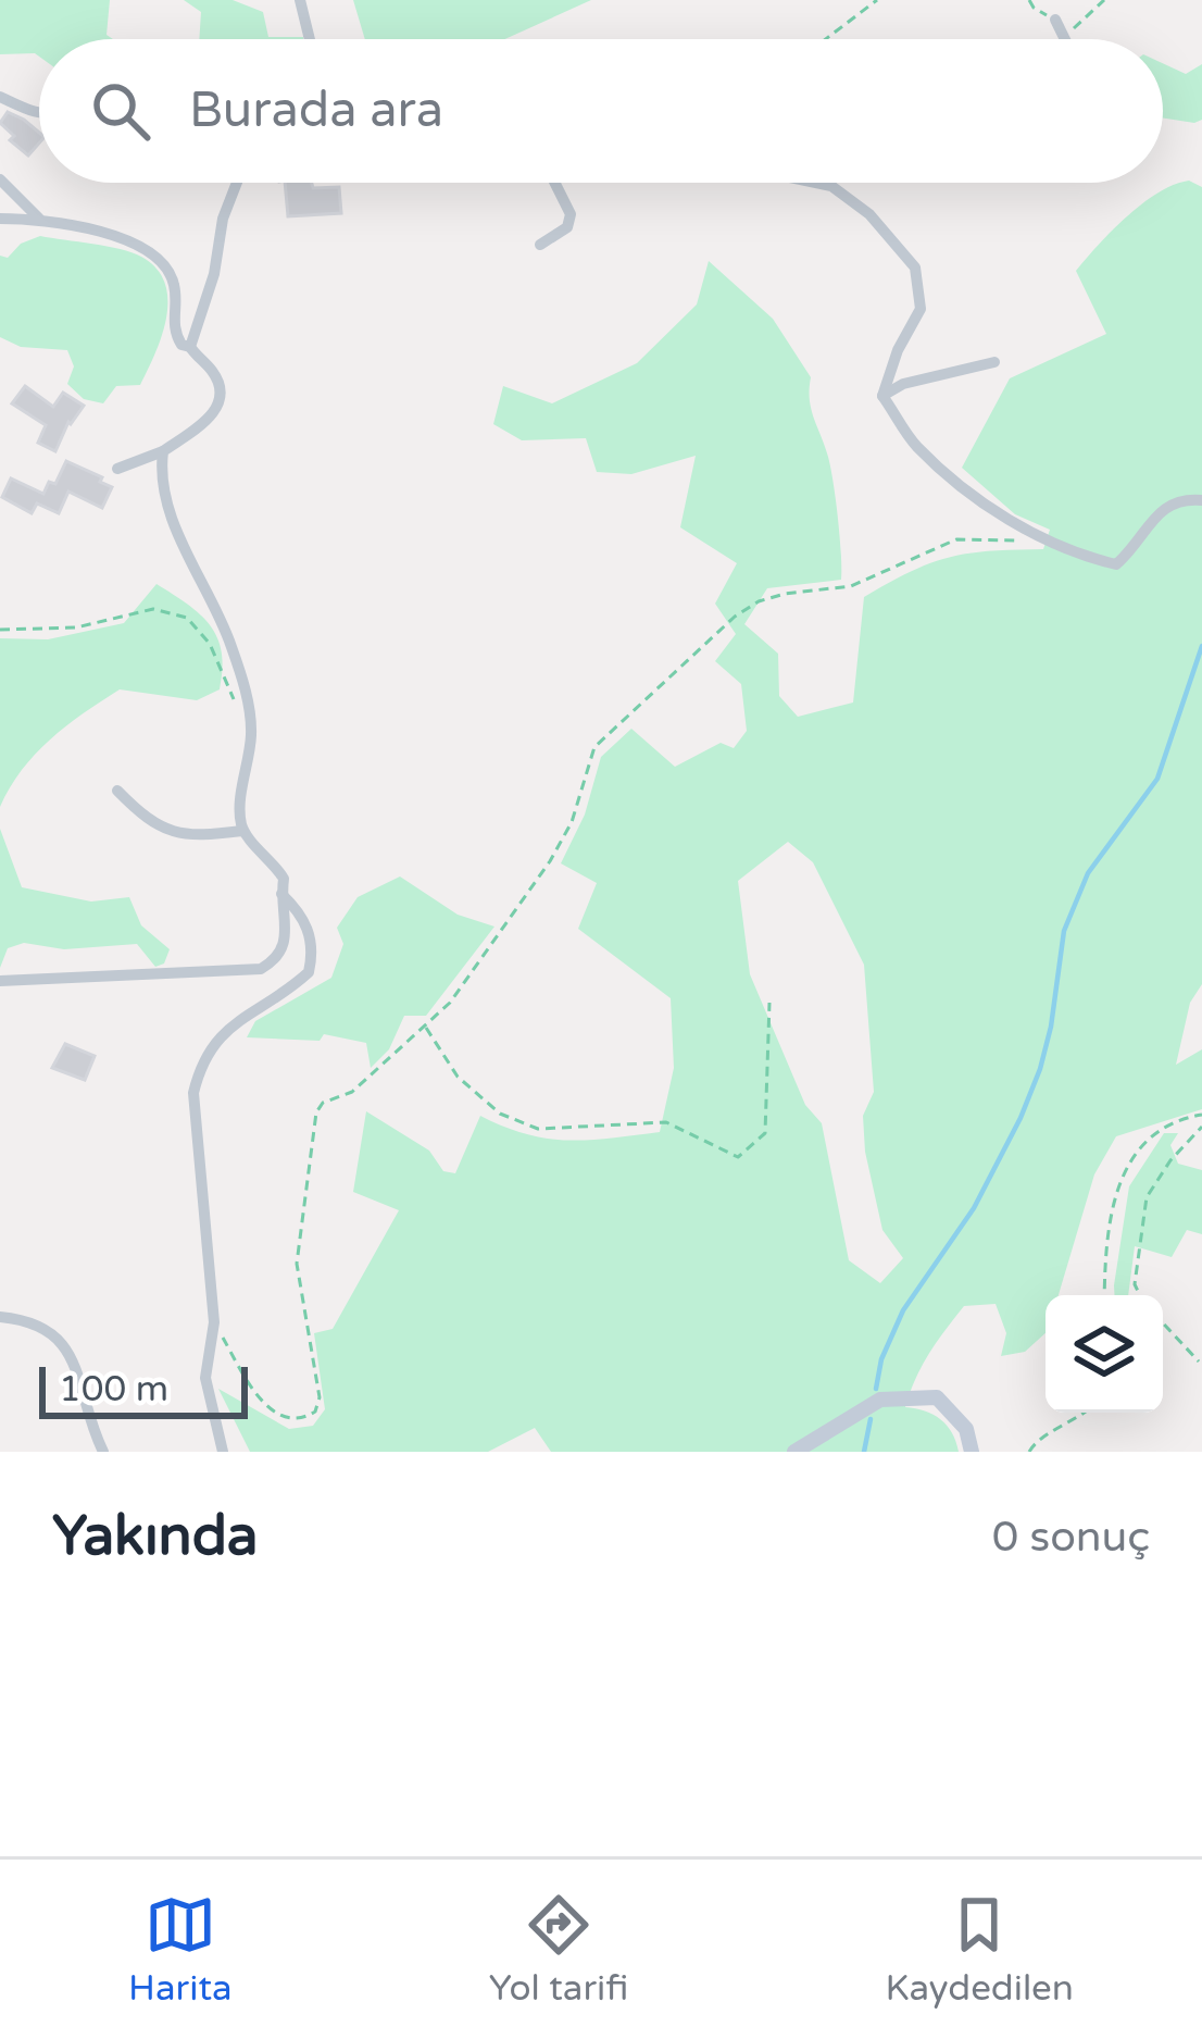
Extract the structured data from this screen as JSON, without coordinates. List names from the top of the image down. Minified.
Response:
{"scale_bar":"100 m","page":{"search":"Burada ara","scale":"100 m","heading":["Yakında","0 sonuç"],"nav":["Harita","Yol tarifi","Kaydedilen"]}}
